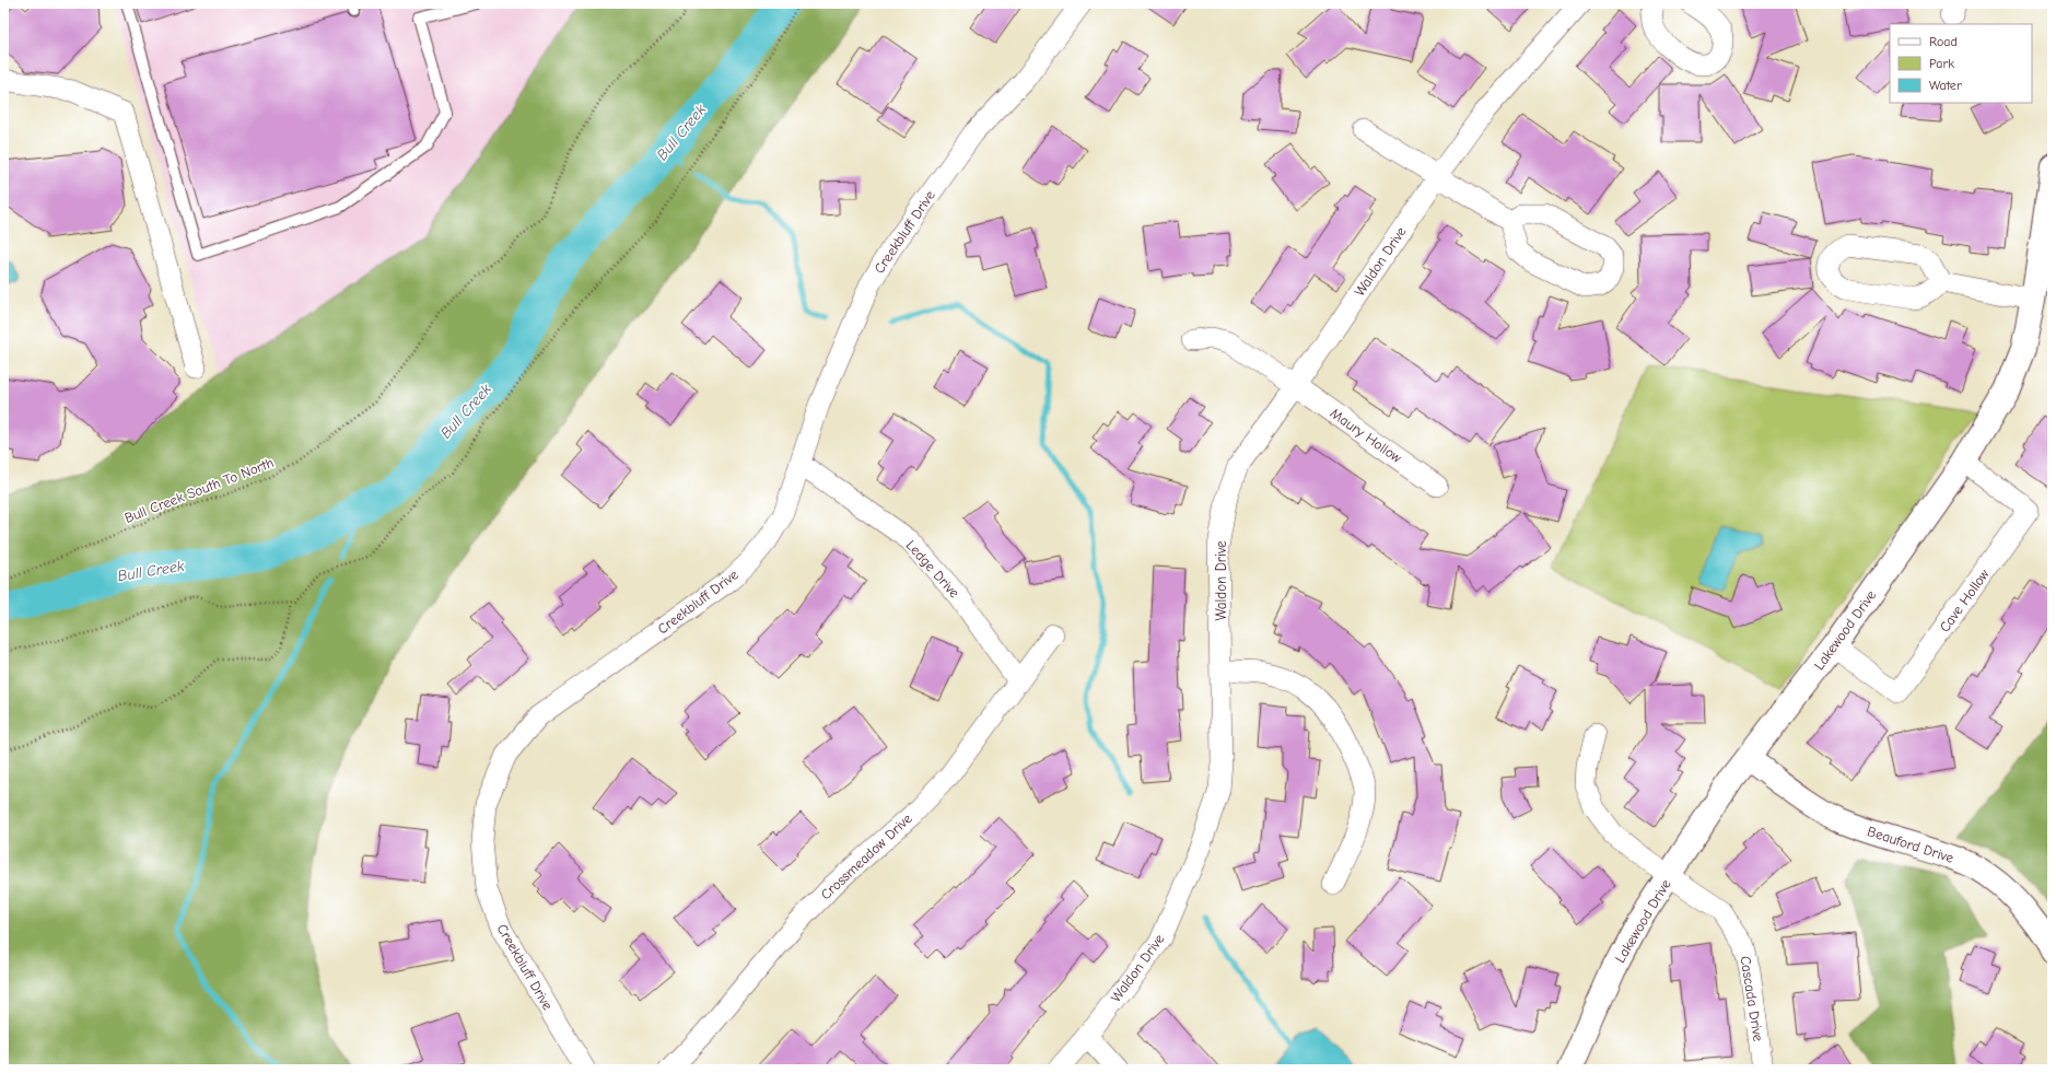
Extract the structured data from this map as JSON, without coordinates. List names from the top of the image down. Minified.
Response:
{"streets":{"street":["Creekbluff Drive","Waldon Drive","Maury Hollow","Ledge Drive","Cave Hollow","Lakewood Drive","Beauford Drive","Crossmeadow Drive","Cascada Drive"],"path":["Bull Creek South To North"]},"crossings":[["Creekbluff Drive","Ledge Drive"],["Waldon Drive","Maury Hollow"],["Ledge Drive","Crossmeadow Drive"],["Cave Hollow","Lakewood Drive"],["Lakewood Drive","Beauford Drive"],["Lakewood Drive","Cascada Drive"]],"water":["Bull Creek"],"legend":["Road","Park","Water"]}
